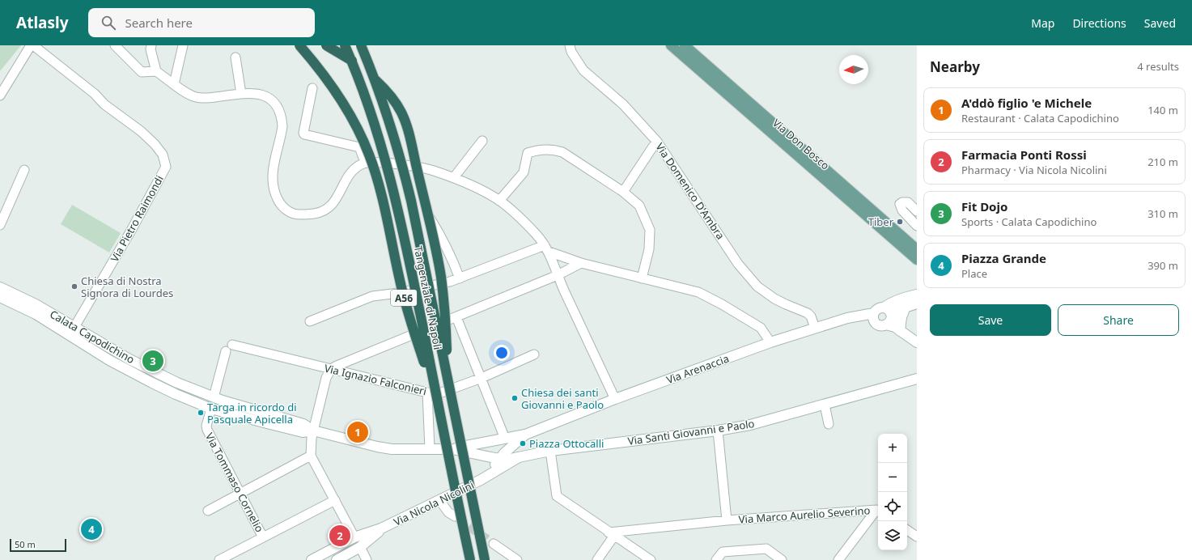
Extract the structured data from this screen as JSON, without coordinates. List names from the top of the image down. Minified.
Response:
{"streets":{"highway":["A56","Tangenziale di Napoli"],"main road":["Via Don Bosco","Calata Capodichino","Via Arenaccia","Via Santi Giovanni e Paolo","Via Nicola Nicolini"],"street":["Via Domenico D'Ambra","Via Pietro Raimondi","Via Ignazio Falconieri","Via Tommaso Cornelio","Via Marco Aurelio Severino"]},"crossings":[["Via Domenico D'Ambra","Via Arenaccia"],["Via Pietro Raimondi","Calata Capodichino"],["A56","Tangenziale di Napoli"],["Calata Capodichino","Via Arenaccia"],["Calata Capodichino","Via Ignazio Falconieri"],["Calata Capodichino","Via Santi Giovanni e Paolo"],["Calata Capodichino","Via Tommaso Cornelio"],["Calata Capodichino","Via Nicola Nicolini"],["Via Arenaccia","Via Nicola Nicolini"],["Via Santi Giovanni e Paolo","Via Nicola Nicolini"]],"places":["Tiber","Chiesa di Nostra Signora di Lourdes","Chiesa dei santi Giovanni e Paolo","Targa in ricordo di Pasquale Apicella","Piazza Ottocalli"],"scale_bar":"50 m","north":"left","page":{"header":"Atlasly","search":"Search here","nav":["Map","Directions","Saved"],"heading":["Nearby","4 results"],"list":[{"mark":"1","name":"A'ddò figlio 'e Michele","note":"Restaurant · Calata Capodichino","value":"140 m"},{"mark":"2","name":"Farmacia Ponti Rossi","note":"Pharmacy · Via Nicola Nicolini","value":"210 m"},{"mark":"3","name":"Fit Dojo","note":"Sports · Calata Capodichino","value":"310 m"},{"mark":"4","name":"Piazza Grande","note":"Place","value":"390 m"}],"buttons":["Save","Share"],"pins":["3","1","4","2"],"map_buttons":["+","−"],"scale":"50 m"}}
